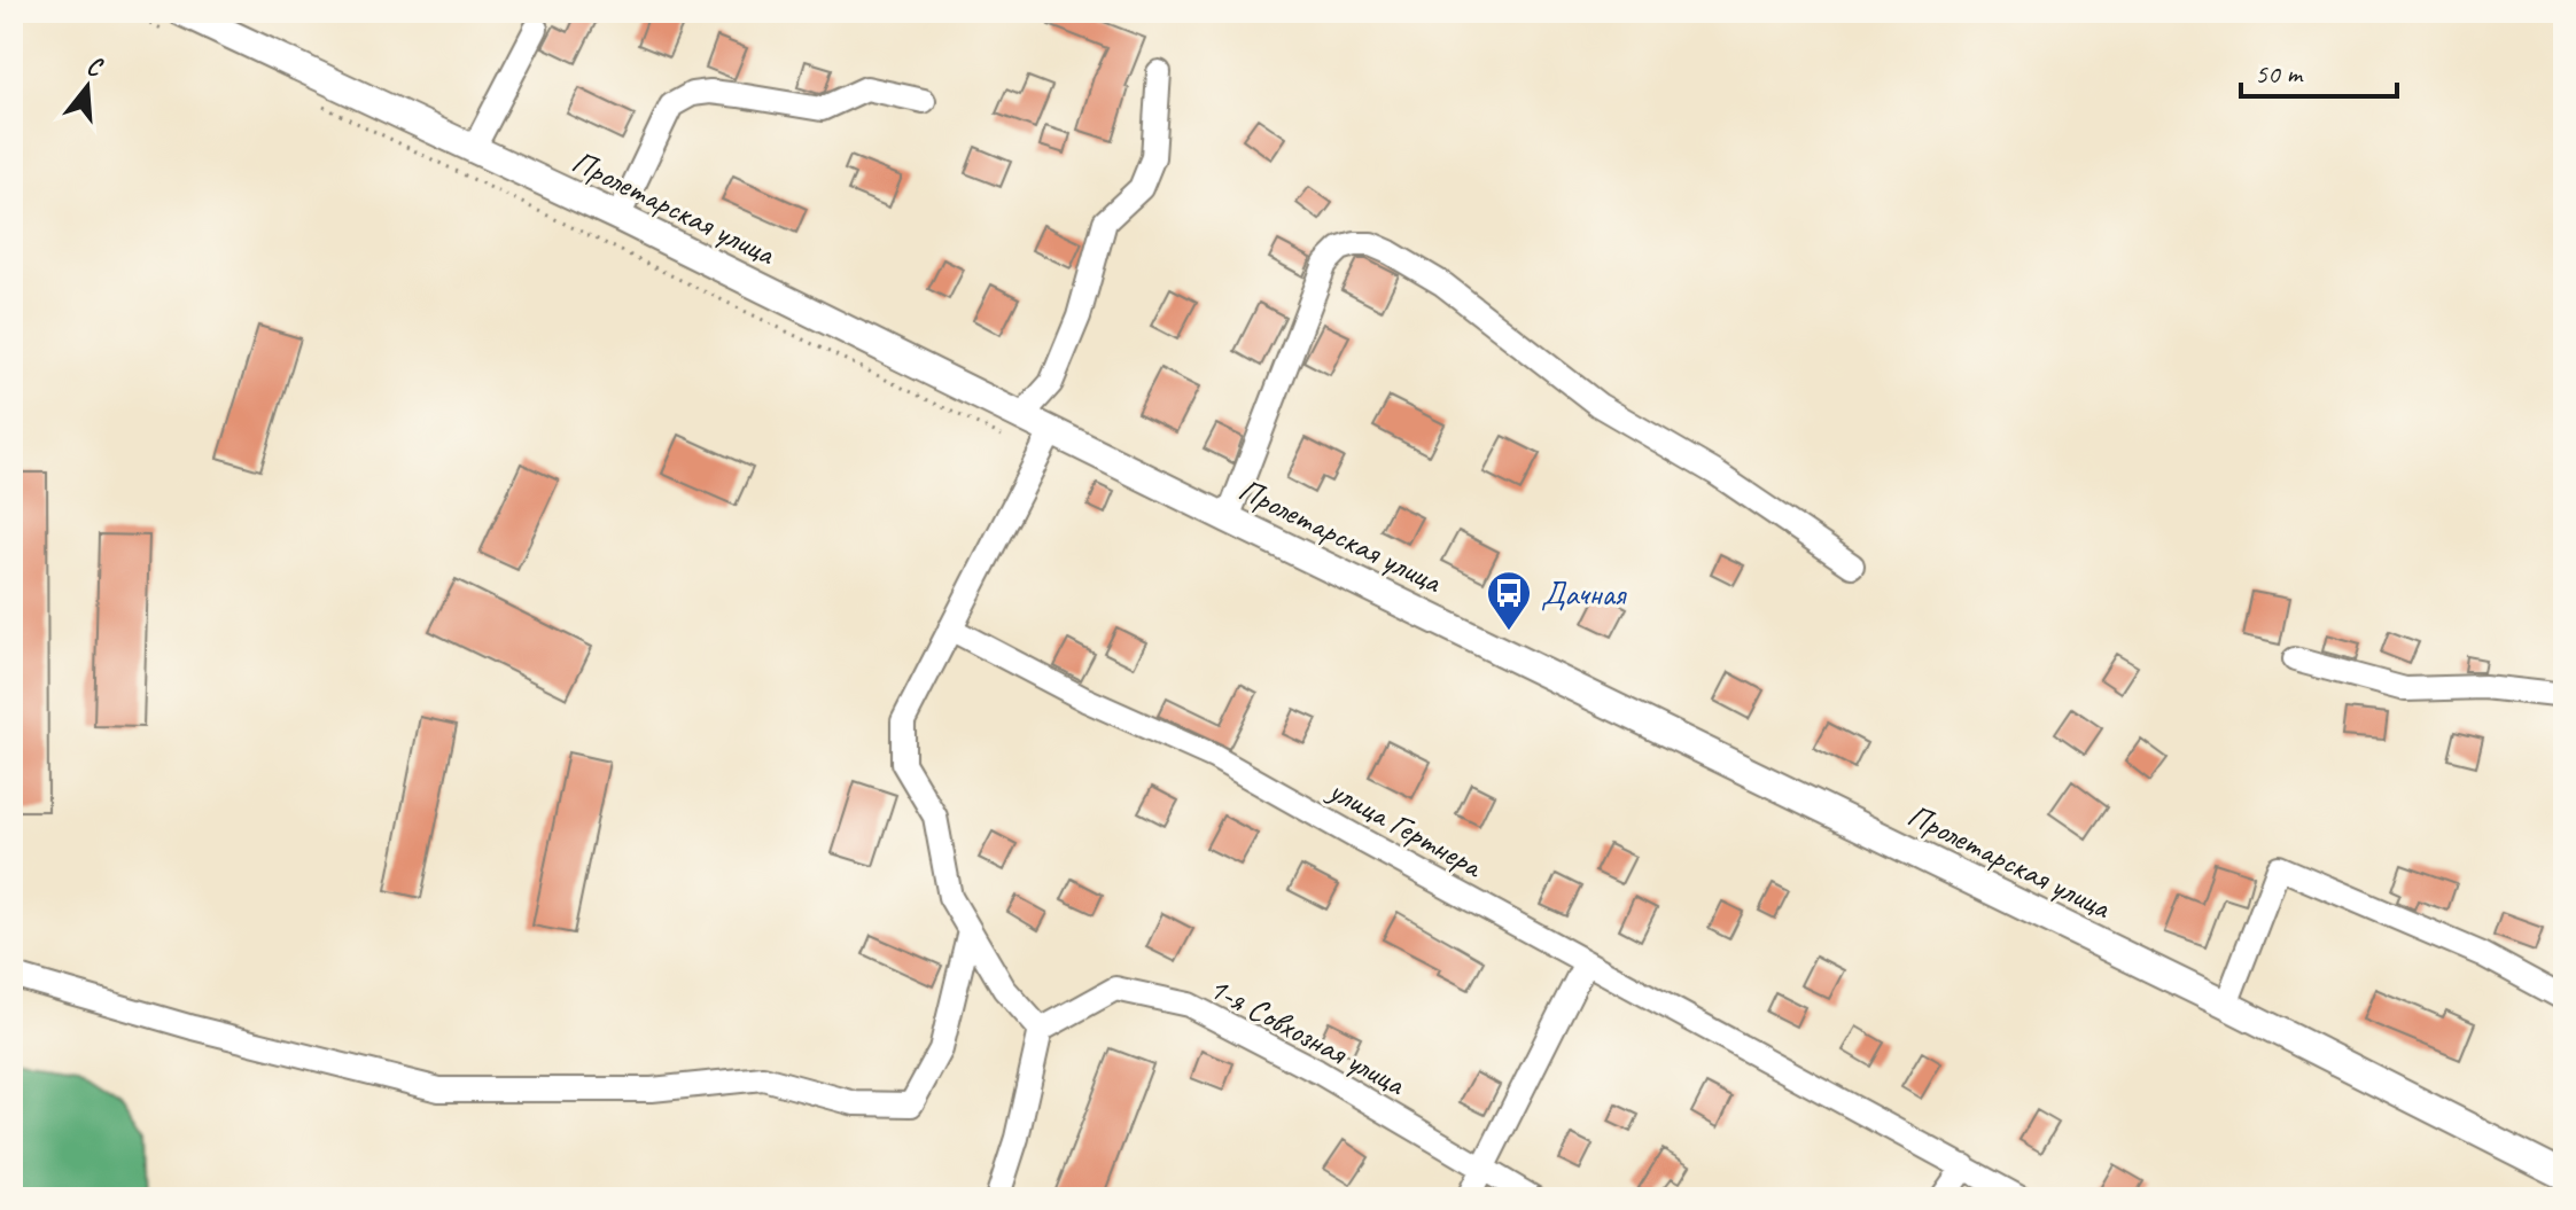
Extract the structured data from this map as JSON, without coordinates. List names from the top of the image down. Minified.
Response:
{"streets":{"main road":["Пролетарская улица"],"street":["улица Гертнера","1-я Совхозная улица"]},"places":{"bus stop":["Дачная"]},"scale_bar":"50 m","north":"top"}
